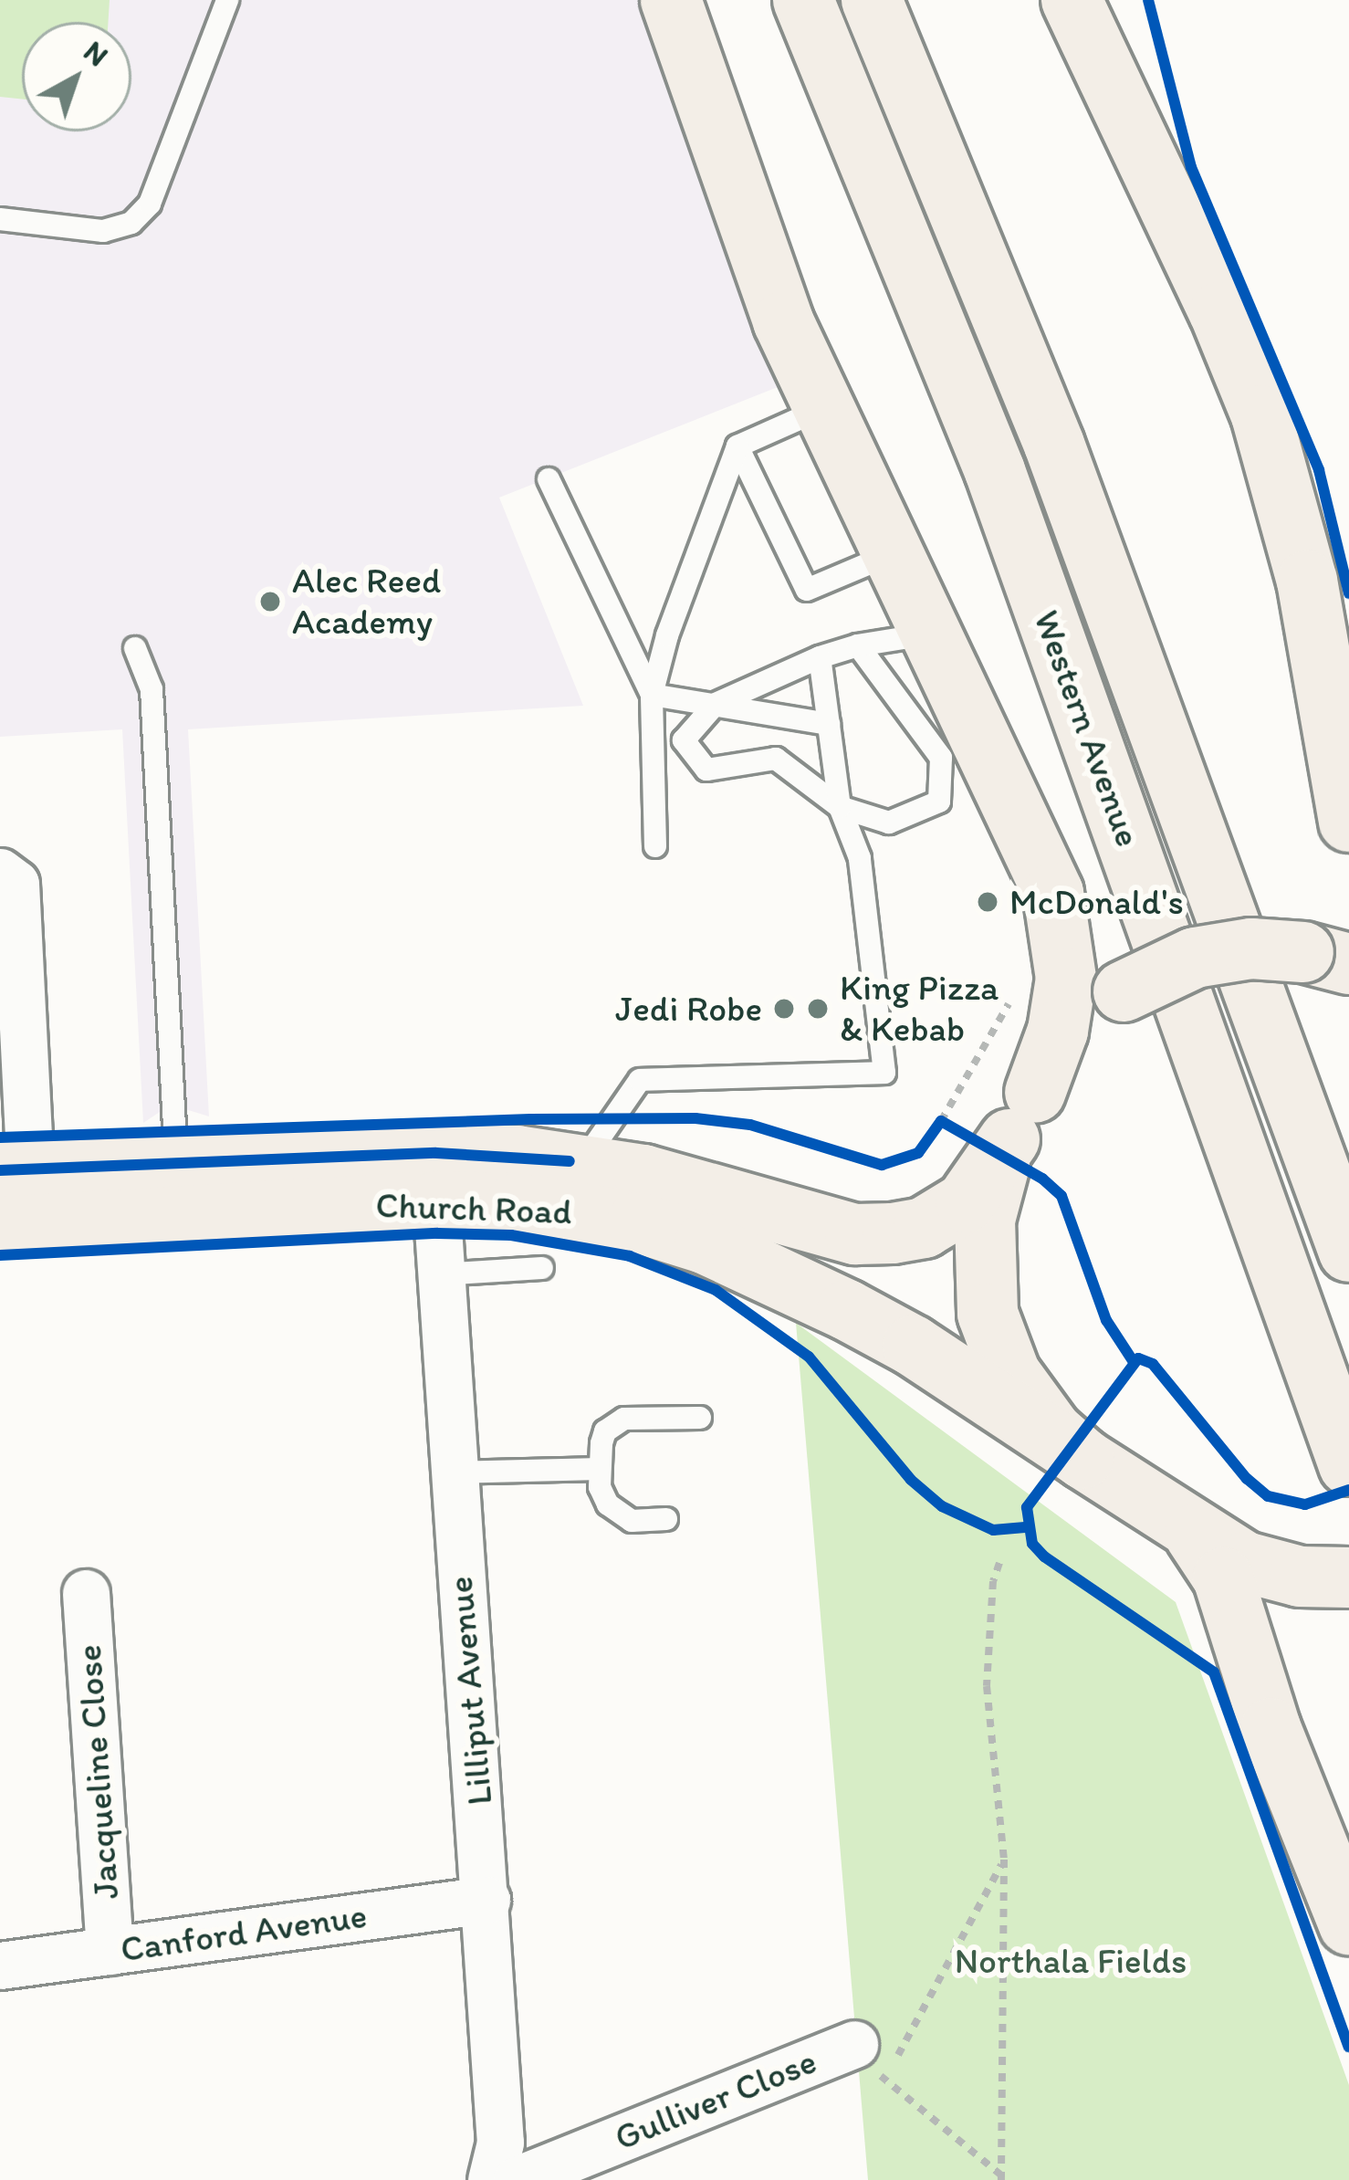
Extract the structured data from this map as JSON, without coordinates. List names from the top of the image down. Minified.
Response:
{"streets":{"highway":["Western Avenue","Church Road"],"street":["Lilliput Avenue","Jacqueline Close","Canford Avenue","Gulliver Close"]},"crossings":[["Church Road","Lilliput Avenue"],["Lilliput Avenue","Canford Avenue"],["Jacqueline Close","Canford Avenue"]],"parks":["Northala Fields"],"places":["Alec Reed Academy","McDonald's","Jedi Robe","King Pizza & Kebab"],"north":"top right"}
